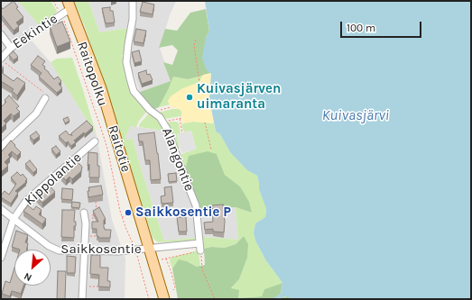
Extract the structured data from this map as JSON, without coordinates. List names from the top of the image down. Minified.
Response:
{"streets":{"main road":["Raitotie"],"street":["Eekintie","Alangontie","Kippolantie","Saikkosentie"],"path":["Raitopolku"]},"crossings":[["Eekintie","Raitopolku"],["Eekintie","Raitotie"],["Raitopolku","Saikkosentie"],["Raitotie","Saikkosentie"],["Kippolantie","Saikkosentie"]],"water":["Kuivasjärvi"],"places":["Kuivasjärven uimaranta","Saikkosentie P"],"scale_bar":"100 m","north":"bottom left"}
